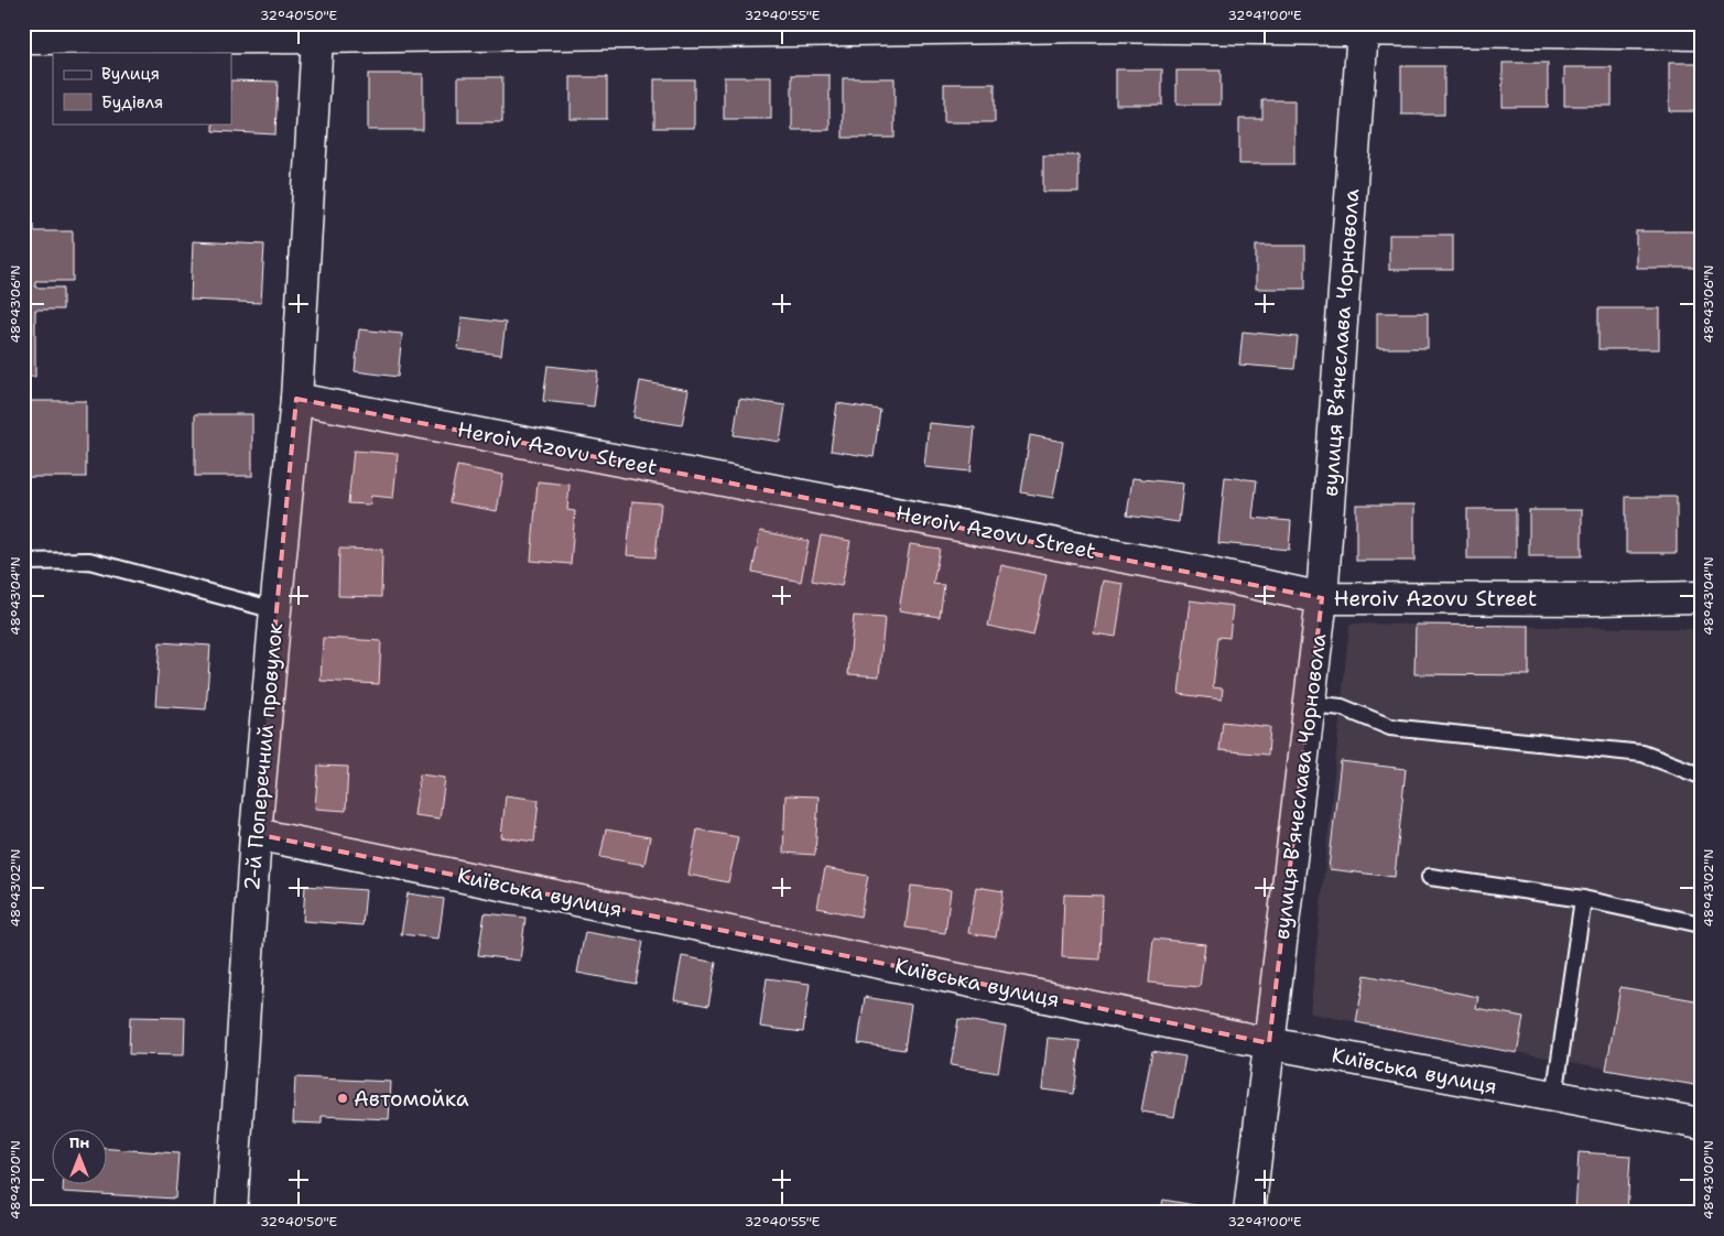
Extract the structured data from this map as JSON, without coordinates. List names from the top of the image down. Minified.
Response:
{"streets":{"street":["вулиця Вʼячеслава Чорновола","Heroiv Azovu Street","2-й Поперечний провулок","Київська вулиця"]},"crossings":[["вулиця Вʼячеслава Чорновола","Heroiv Azovu Street"],["вулиця Вʼячеслава Чорновола","Київська вулиця"],["Heroiv Azovu Street","2-й Поперечний провулок"],["2-й Поперечний провулок","Київська вулиця"]],"places":["Автомойка"],"legend":["Вулиця","Будівля"],"north":"top","coordinates":["32°40'50\"E","32°40'55\"E","32°41'00\"E","48°43'06\"N","48°43'04\"N","48°43'02\"N","48°43'00\"N"]}
